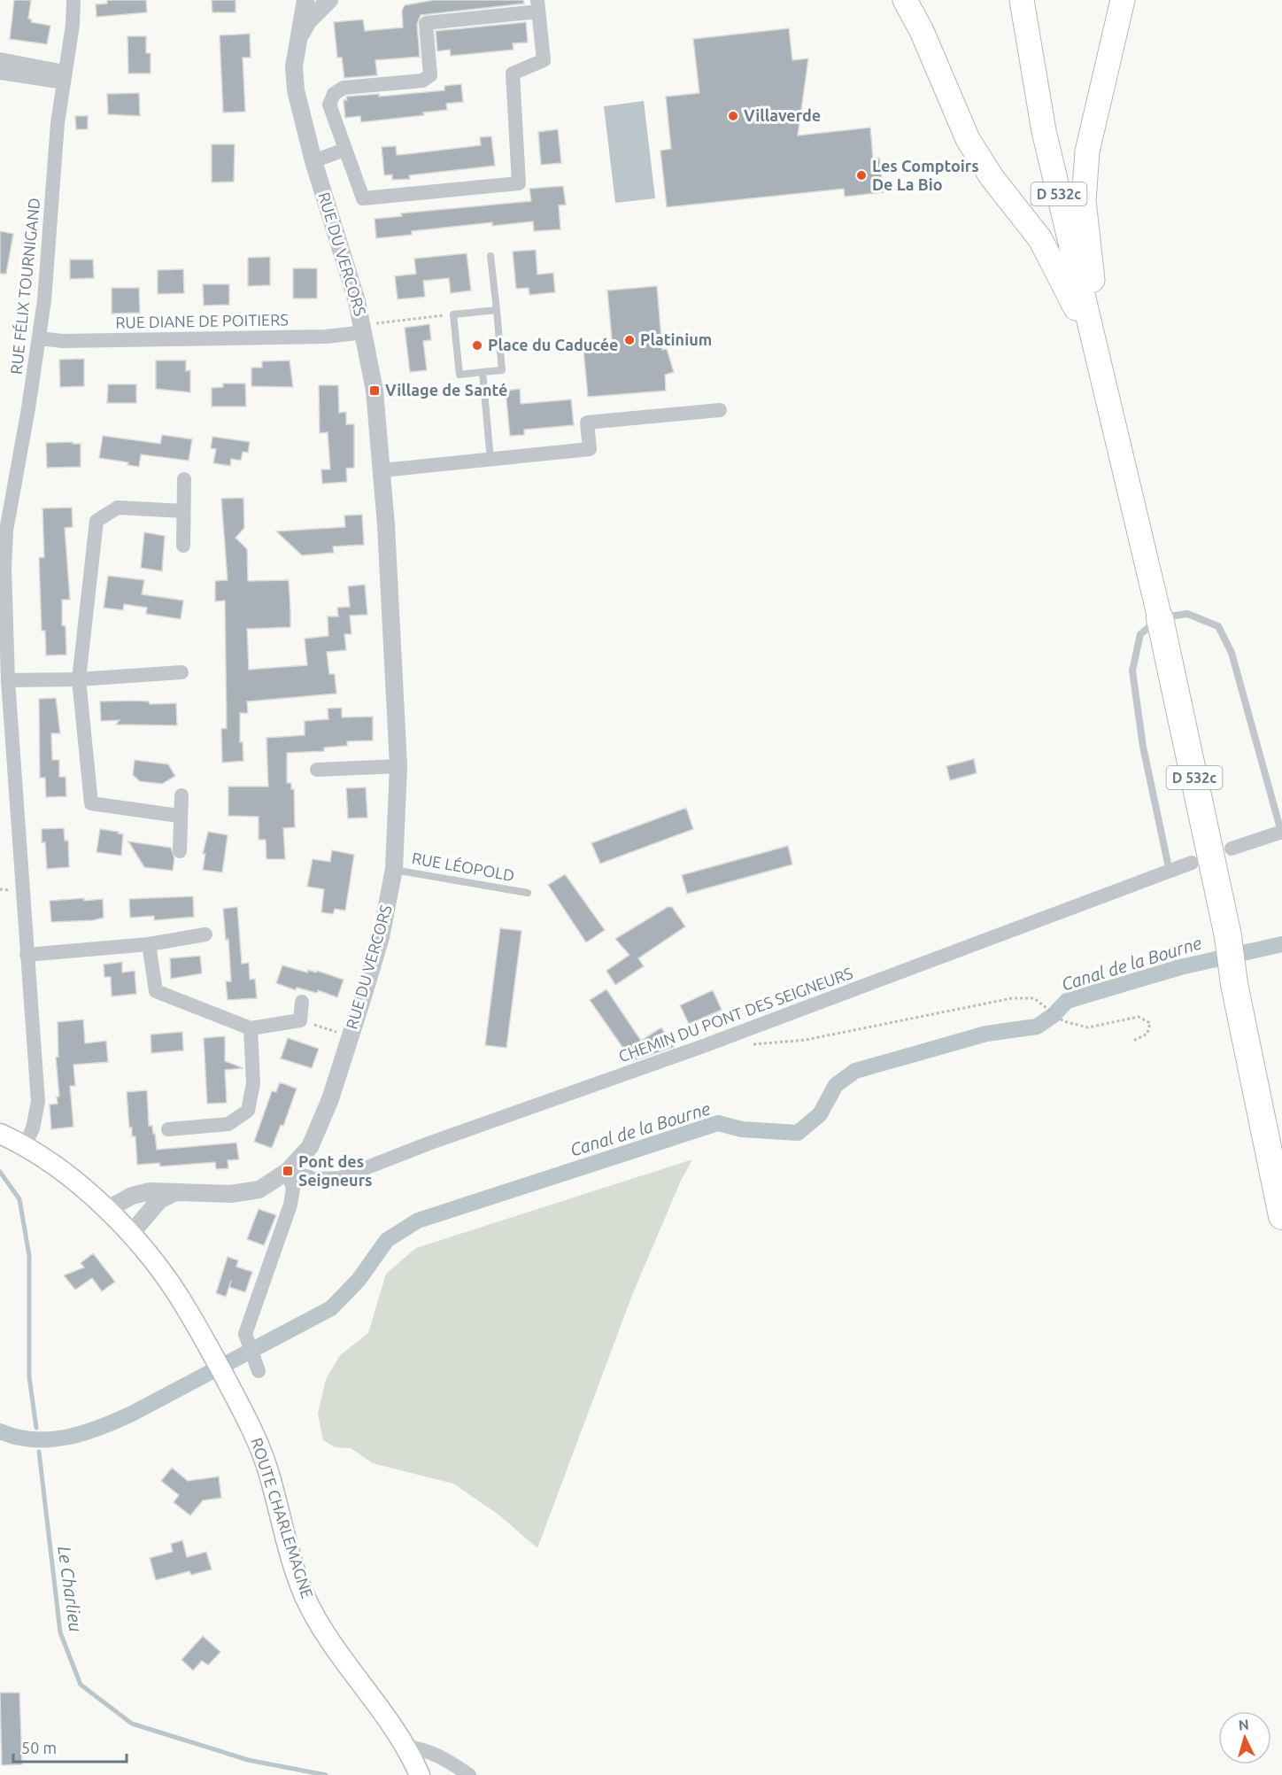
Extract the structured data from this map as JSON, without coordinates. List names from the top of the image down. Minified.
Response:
{"streets":{"highway":["D 532c"],"main road":["ROUTE CHARLEMAGNE"],"street":["RUE DU VERCORS","RUE FÉLIX TOURNIGAND","RUE DIANE DE POITIERS","CHEMIN DU PONT DES SEIGNEURS"],"lane":["RUE LÉOPOLD"]},"crossings":[["RUE DU VERCORS","RUE DIANE DE POITIERS"],["RUE DU VERCORS","RUE LÉOPOLD"],["RUE DU VERCORS","CHEMIN DU PONT DES SEIGNEURS"],["RUE DU VERCORS","ROUTE CHARLEMAGNE"],["RUE FÉLIX TOURNIGAND","RUE DIANE DE POITIERS"],["RUE FÉLIX TOURNIGAND","ROUTE CHARLEMAGNE"]],"water":["Canal de la Bourne","Le Charlieu"],"places":{"other":["Villaverde","Les Comptoirs De La Bio","Platinium","Place du Caducée"],"transit":["Village de Santé","Pont des Seigneurs"]},"scale_bar":"50 m","north":"top"}
